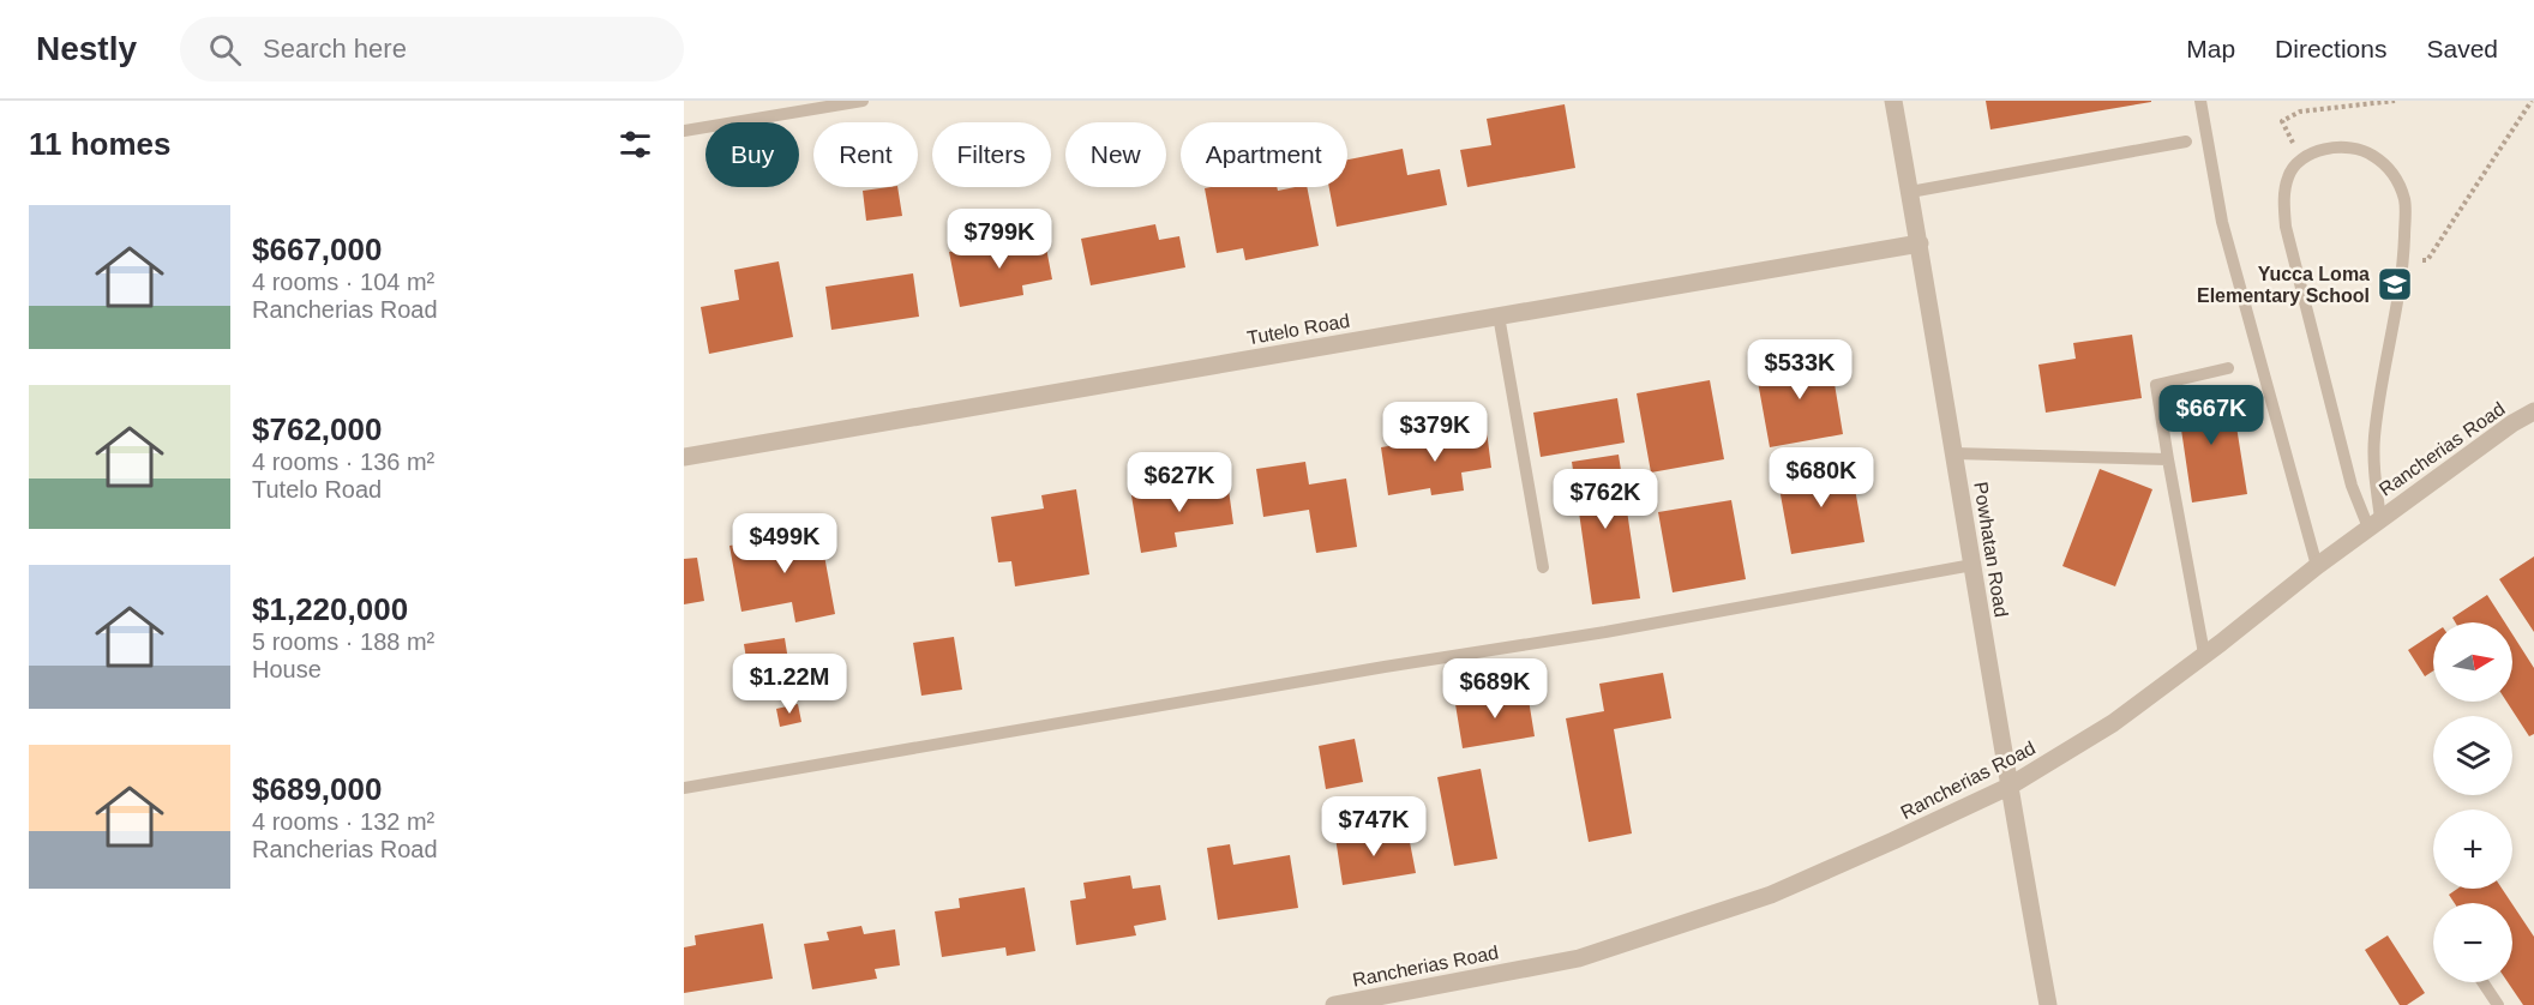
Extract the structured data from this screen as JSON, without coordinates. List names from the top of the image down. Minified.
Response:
{"streets":{"street":["Tutelo Road","Rancherias Road","Powhatan Road"]},"crossings":[["Tutelo Road","Powhatan Road"],["Rancherias Road","Powhatan Road"]],"places":{"school or university":["Yucca Loma Elementary School"]},"north":"right","page":{"header":"Nestly","search":"Search here","nav":["Map","Directions","Saved"],"heading":"11 homes","chip":["Buy","Rent","Filters","New","Apartment"],"list":[{"name":"$667,000","note":"4 rooms · 104 m² · Rancherias Road"},{"name":"$762,000","note":"4 rooms · 136 m² · Tutelo Road"},{"name":"$1,220,000","note":"5 rooms · 188 m² · House"},{"name":"$689,000","note":"4 rooms · 132 m² · Rancherias Road"}],"price":["$799K","$533K","$667K","$379K","$680K","$627K","$762K","$499K","$1.22M","$689K","$747K"],"map_buttons":["+","−"]}}
